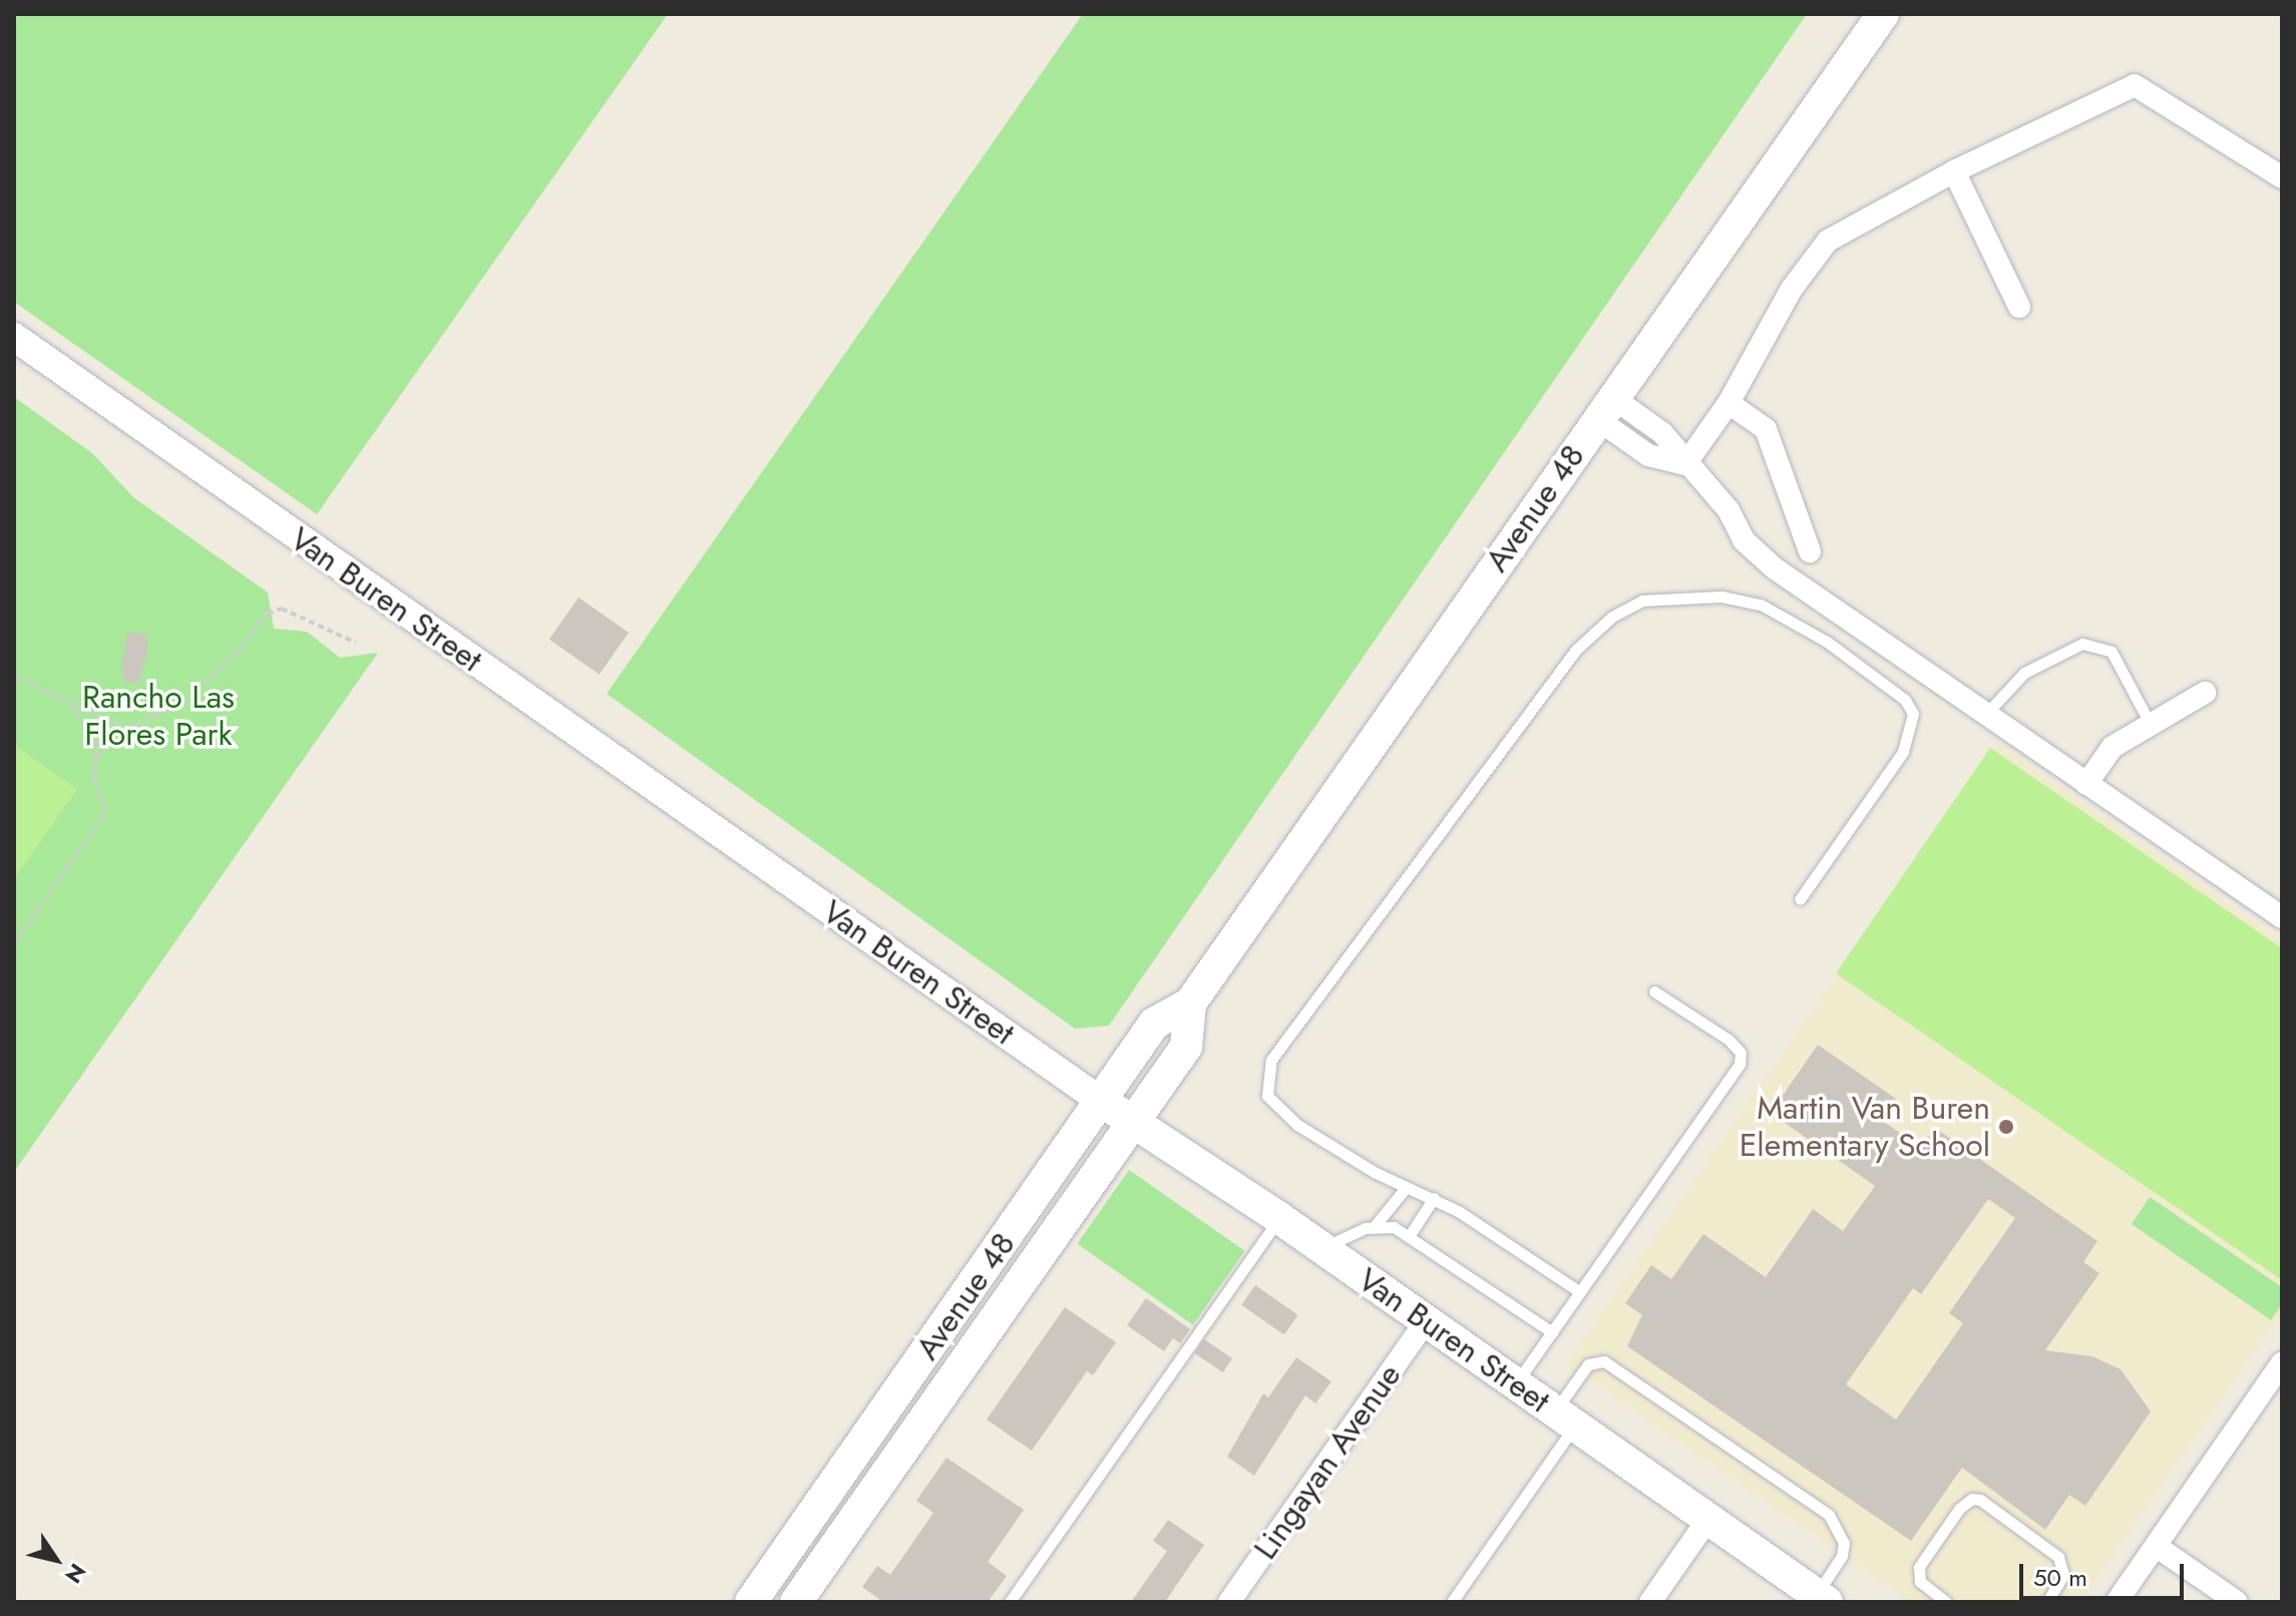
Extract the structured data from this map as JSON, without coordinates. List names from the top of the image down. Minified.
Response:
{"streets":{"main road":["Avenue 48","Van Buren Street"],"street":["Lingayan Avenue"]},"crossings":[["Avenue 48","Van Buren Street"],["Van Buren Street","Lingayan Avenue"]],"parks":["Rancho Las Flores Park"],"places":["Martin Van Buren Elementary School"],"scale_bar":"50 m","north":"bottom right"}
